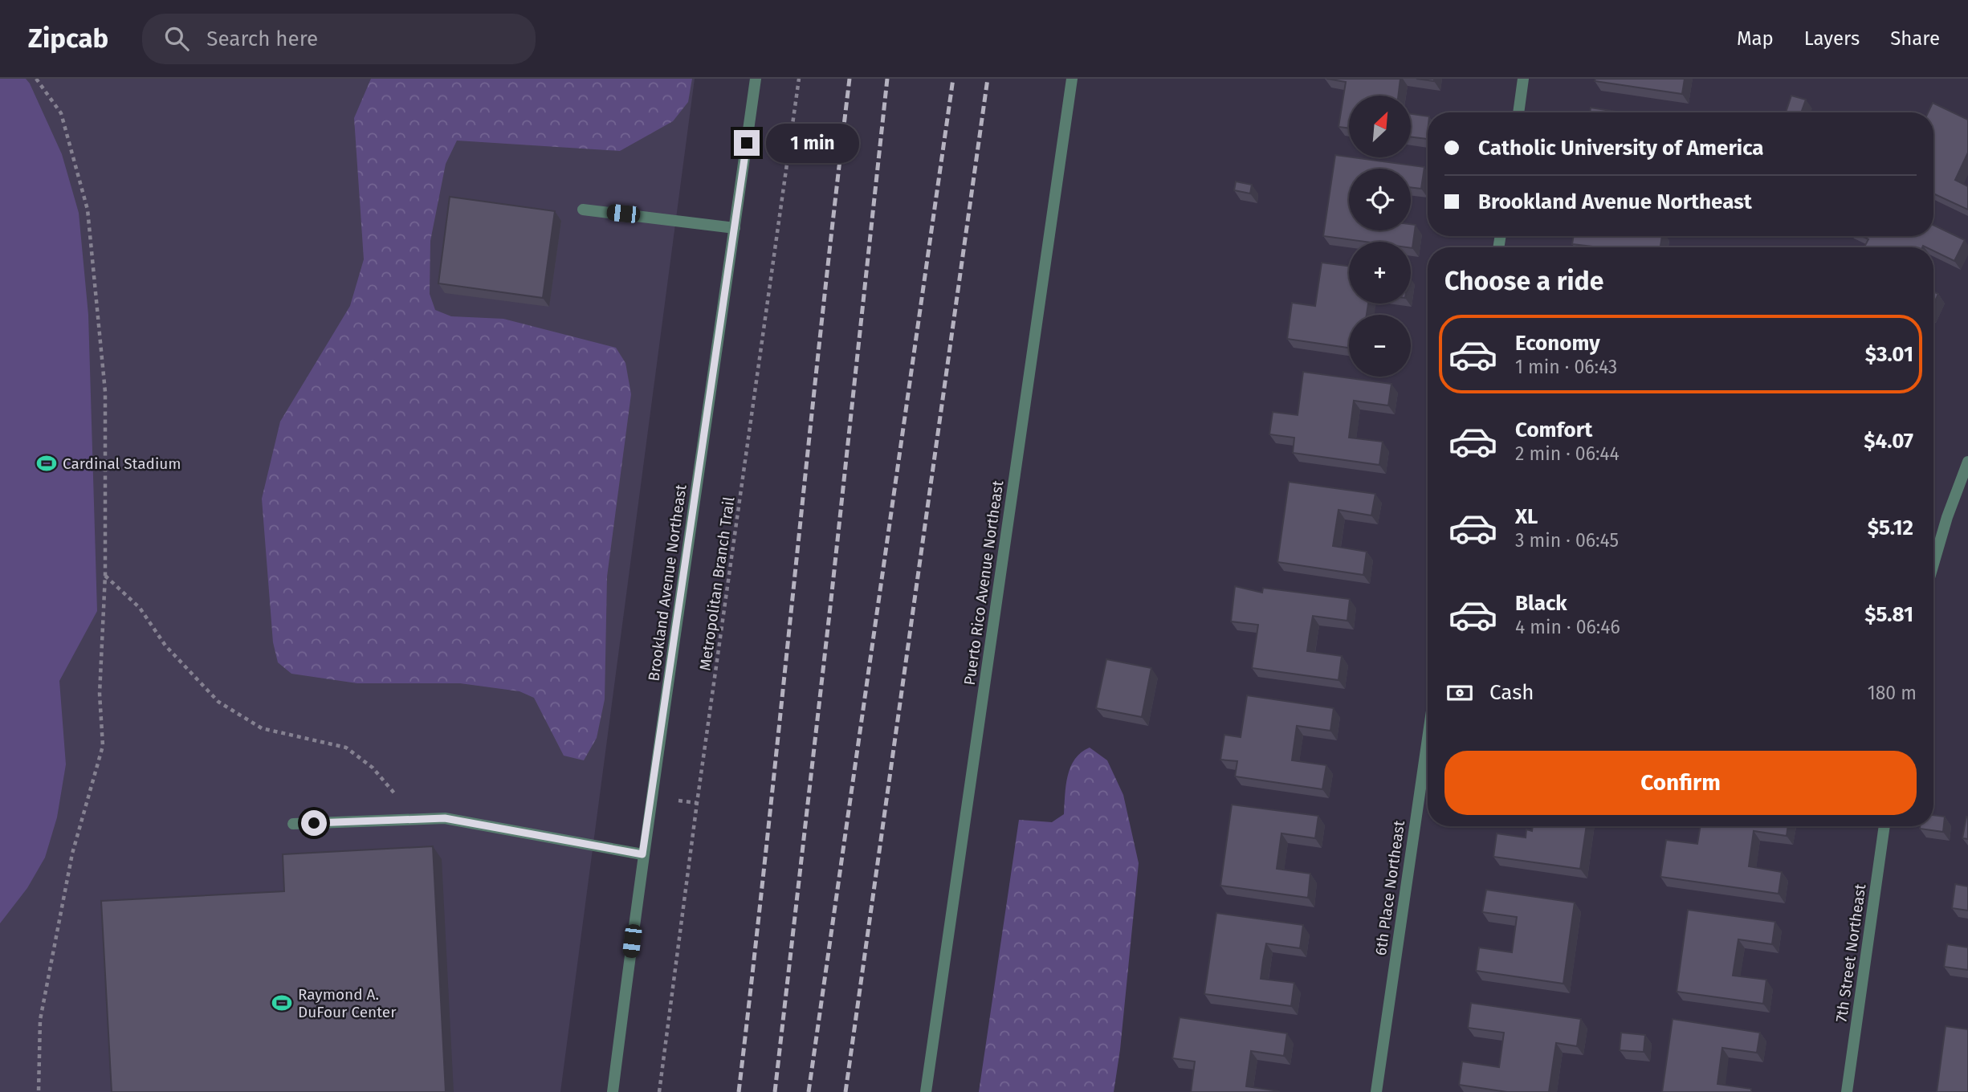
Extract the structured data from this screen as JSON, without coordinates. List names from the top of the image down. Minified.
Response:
{"streets":{"street":["Brookland Avenue Northeast","Puerto Rico Avenue Northeast","6th Place Northeast","7th Street Northeast"],"path":["Metropolitan Branch Trail"]},"places":{"sports":["Cardinal Stadium","Raymond A. DuFour Center"]},"north":"top right","page":{"header":"Zipcab","search":"Search here","nav":["Map","Layers","Share"],"map_buttons":["+","−"],"banner":["Catholic University of America","Brookland Avenue Northeast"],"bubble":"1 min","heading":"Choose a ride","list":[{"name":"Economy","note":"1 min · 06:43","value":"$3.01"},{"name":"Comfort","note":"2 min · 06:44","value":"$4.07"},{"name":"XL","note":"3 min · 06:45","value":"$5.12"},{"name":"Black","note":"4 min · 06:46","value":"$5.81"}],"pay":["Cash","180 m"],"buttons":"Confirm"}}
